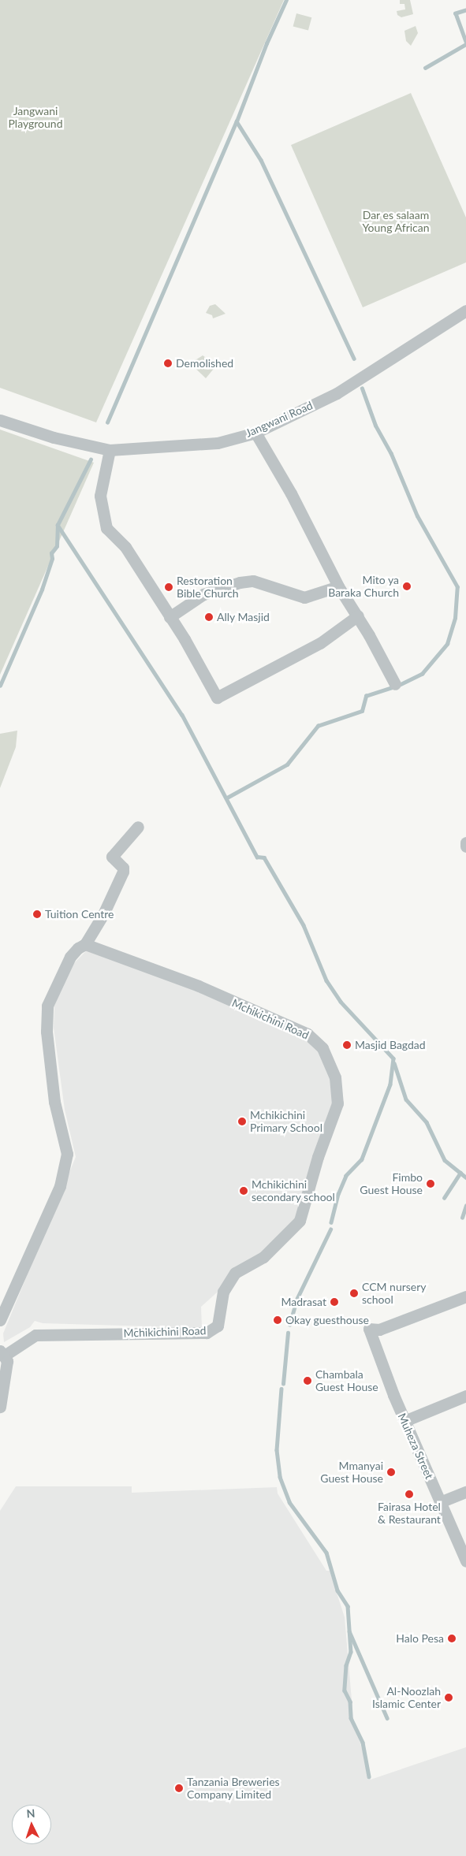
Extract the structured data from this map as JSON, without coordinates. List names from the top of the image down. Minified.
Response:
{"streets":{"street":["Jangwani Road","Mchikichini Road","Muheza Street"]},"parks":["Jangwani Playground","Dar es salaam Young African"],"places":["Demolished","Mito ya Baraka Church","Restoration Bible Church","Ally Masjid","Tuition Centre","Masjid Bagdad","Mchikichini Primary School","Fimbo Guest House","Mchikichini secondary school","CCM nursery school","Madrasat","Okay guesthouse","Chambala Guest House","Mmanyai Guest House","Fairasa Hotel & Restaurant","Halo Pesa","Al-Noozlah Islamic Center","Tanzania Breweries Company Limited"],"north":"top"}
